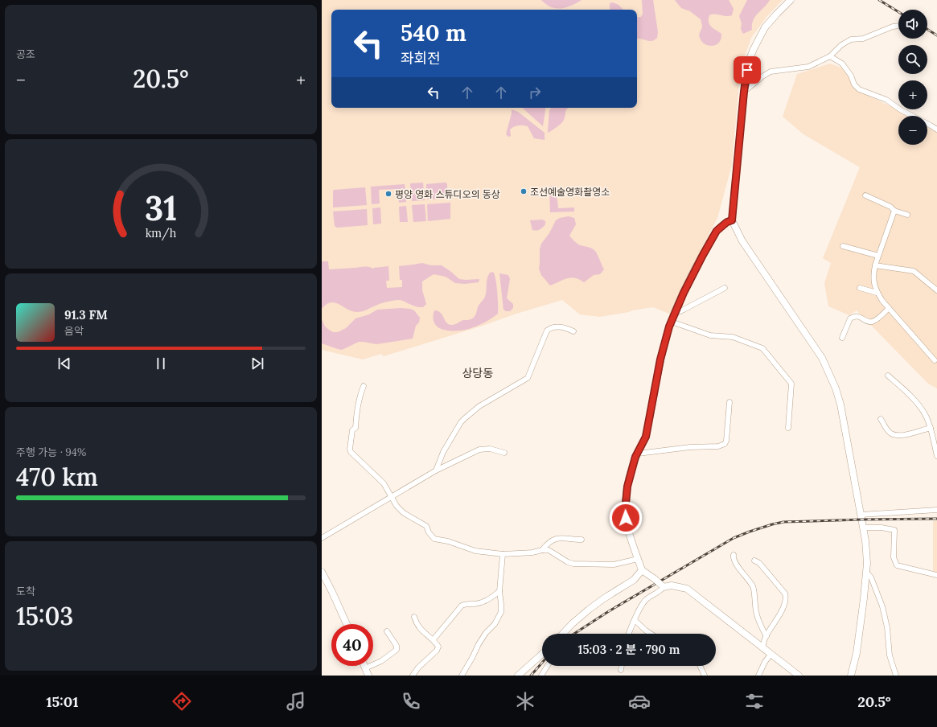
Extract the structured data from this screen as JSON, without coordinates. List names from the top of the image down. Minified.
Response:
{"districts":["상당동"],"places":["조선예술영화촬영소","평양 영화 스튜디오의 동상"],"page":{"tile":["공조",["주행 가능 · 94%","470 km"],["도착","15:03"]],"map_buttons":["+","−"],"turn":["540 m","좌회전"],"heat":["−","20.5°","+"],"song":["91.3 FM","음악"],"limit":"40","trip":"15:03 · 2 분 · 790 m","tabs":["15:01","20.5°"],"gauge":["31","km/h"]}}
